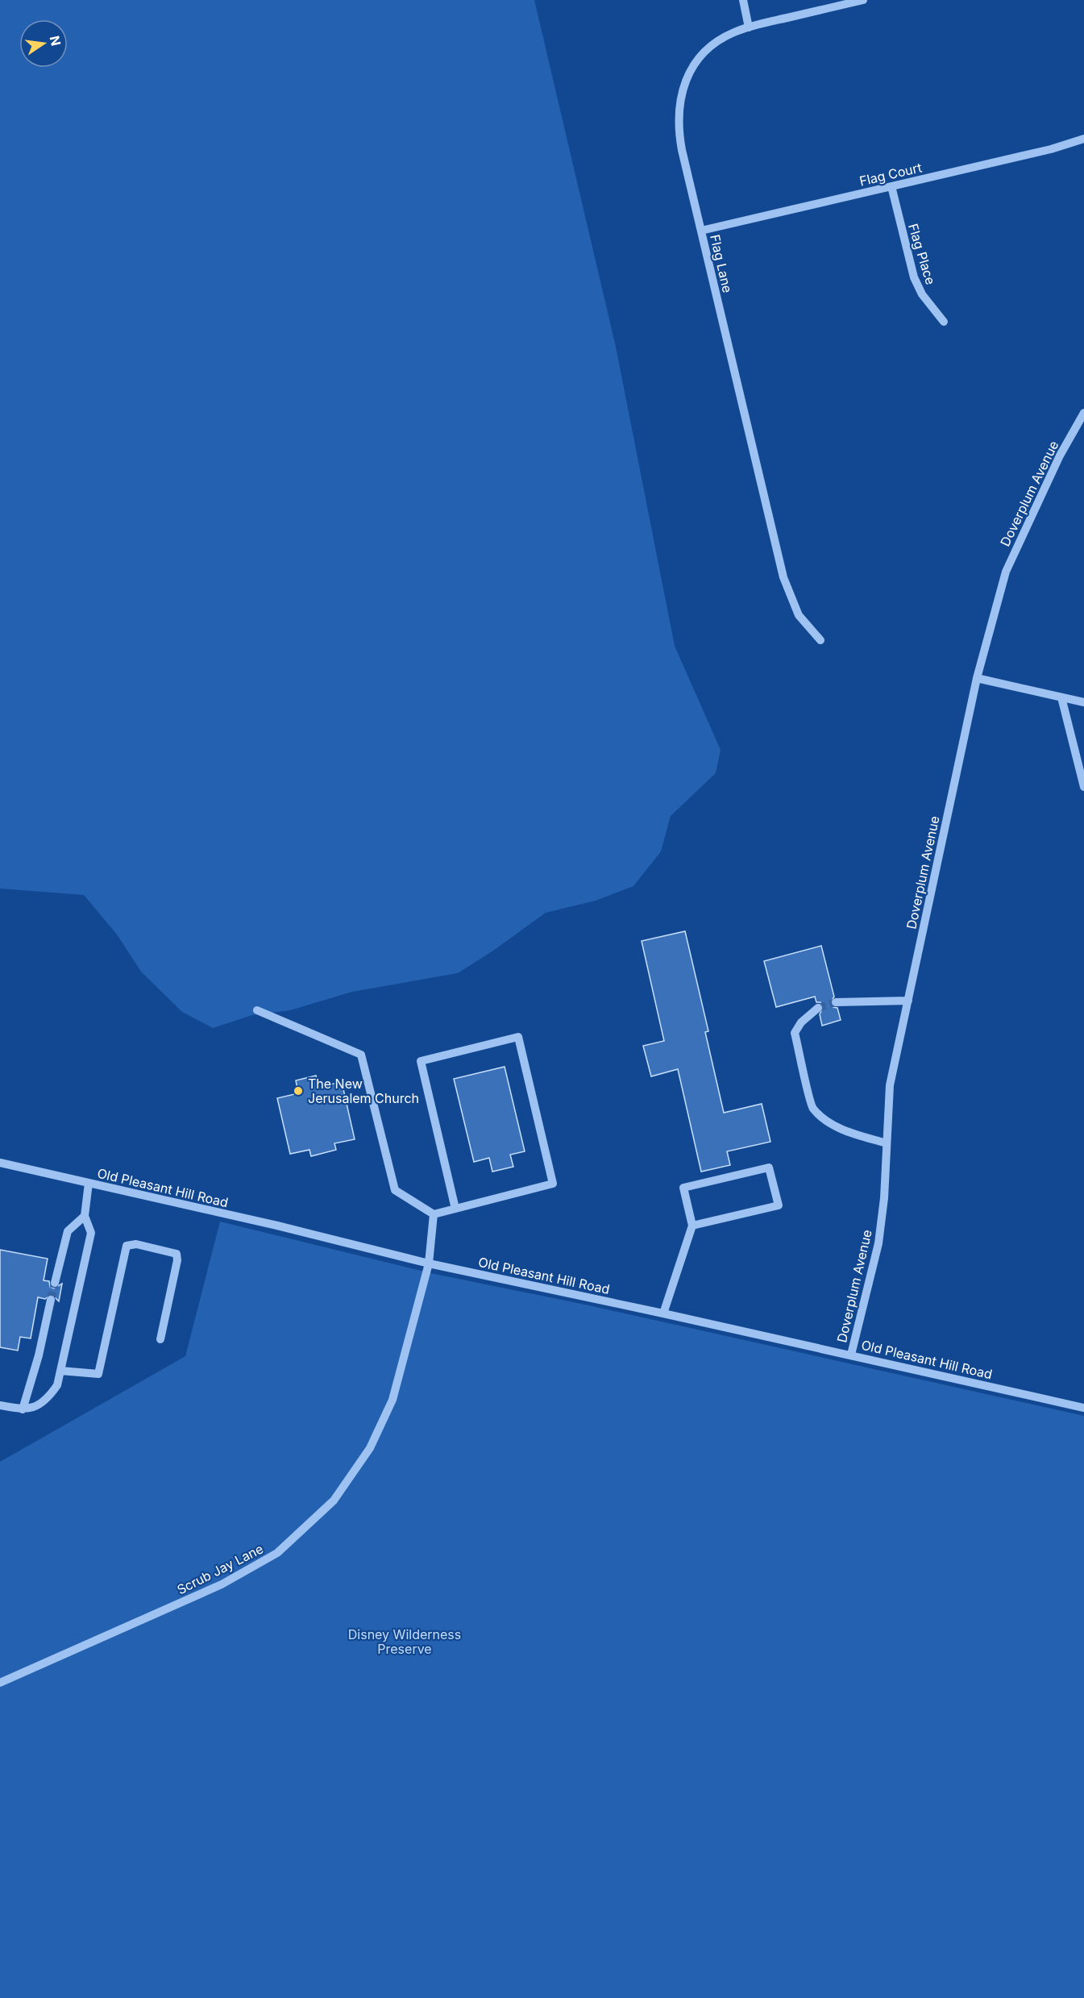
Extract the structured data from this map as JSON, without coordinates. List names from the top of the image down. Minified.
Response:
{"streets":{"street":["Flag Court","Flag Place","Flag Lane","Doverplum Avenue","Old Pleasant Hill Road","Scrub Jay Lane"]},"crossings":[["Flag Court","Flag Place"],["Flag Court","Flag Lane"],["Doverplum Avenue","Old Pleasant Hill Road"],["Old Pleasant Hill Road","Scrub Jay Lane"]],"parks":["Disney Wilderness Preserve"],"places":["The New Jerusalem Church"],"north":"right"}
